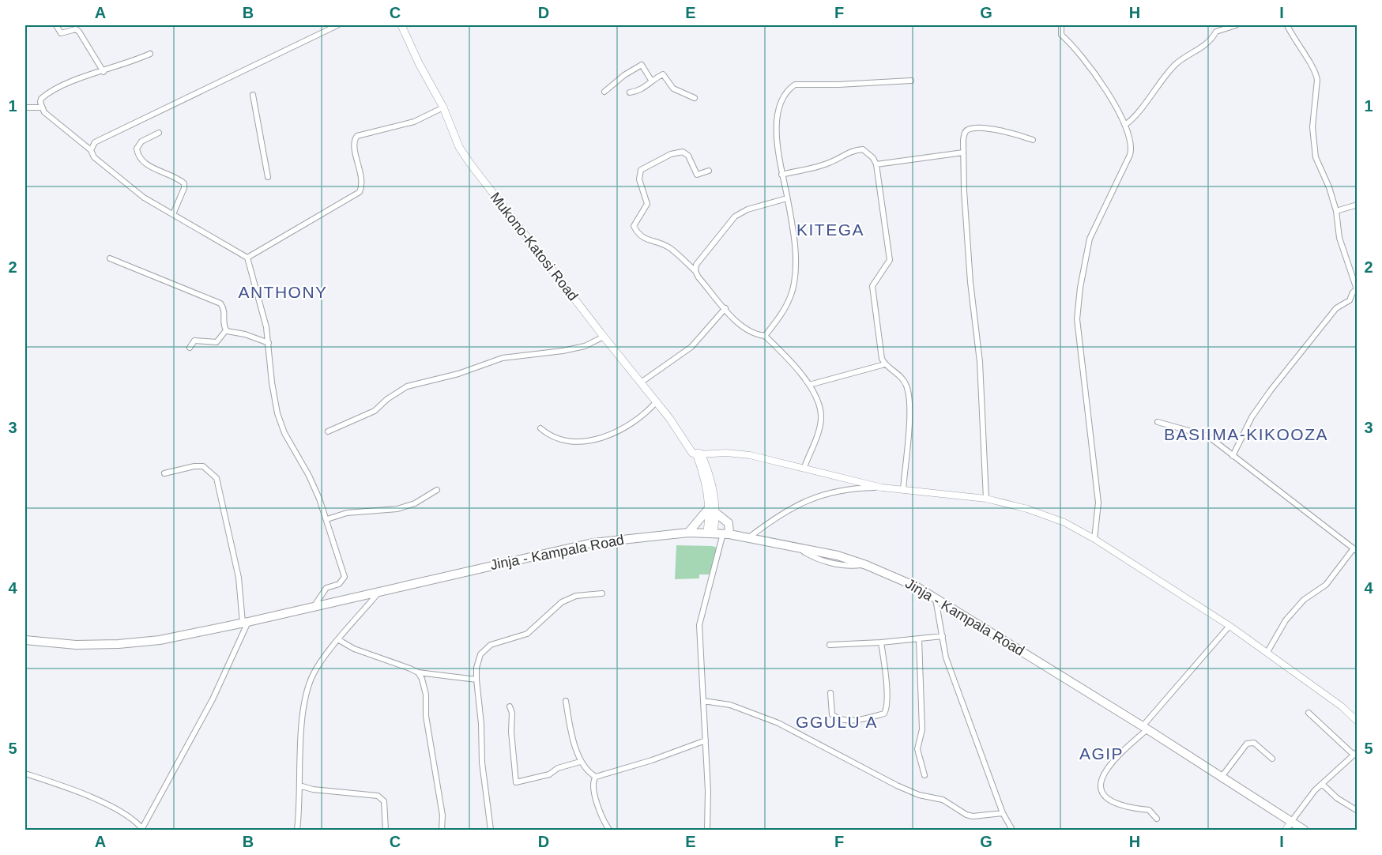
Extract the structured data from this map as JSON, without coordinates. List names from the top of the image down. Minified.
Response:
{"streets":{"highway":["Jinja - Kampala Road"],"main road":["Mukono-Katosi Road"]},"districts":["KITEGA","ANTHONY","BASIIMA-KIKOOZA","GGULU A","AGIP"],"grid":{"columns":["A","B","C","D","E","F","G","H","I"],"rows":["1","2","3","4","5"]}}
